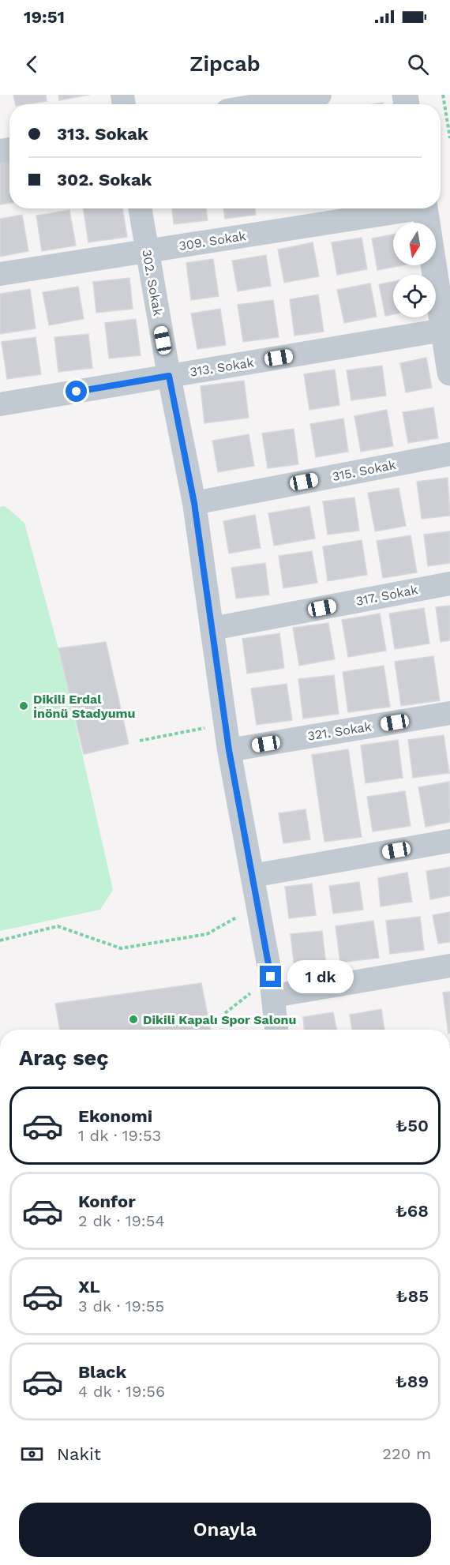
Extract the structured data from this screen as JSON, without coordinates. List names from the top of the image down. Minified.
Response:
{"streets":{"street":["309. Sokak","302. Sokak","313. Sokak","315. Sokak","317. Sokak","321. Sokak"]},"crossings":[["309. Sokak","302. Sokak"],["302. Sokak","313. Sokak"],["302. Sokak","315. Sokak"],["302. Sokak","317. Sokak"],["302. Sokak","321. Sokak"]],"places":["Dikili Erdal İnönü Stadyumu","Dikili Kapalı Spor Salonu"],"north":"bottom","page":{"status":"19:51","header":"Zipcab","banner":["313. Sokak","302. Sokak"],"bubble":"1 dk","heading":"Araç seç","list":[{"name":"Ekonomi","note":"1 dk · 19:53","value":"₺50"},{"name":"Konfor","note":"2 dk · 19:54","value":"₺68"},{"name":"XL","note":"3 dk · 19:55","value":"₺85"},{"name":"Black","note":"4 dk · 19:56","value":"₺89"}],"pay":["Nakit","220 m"],"buttons":"Onayla"}}
